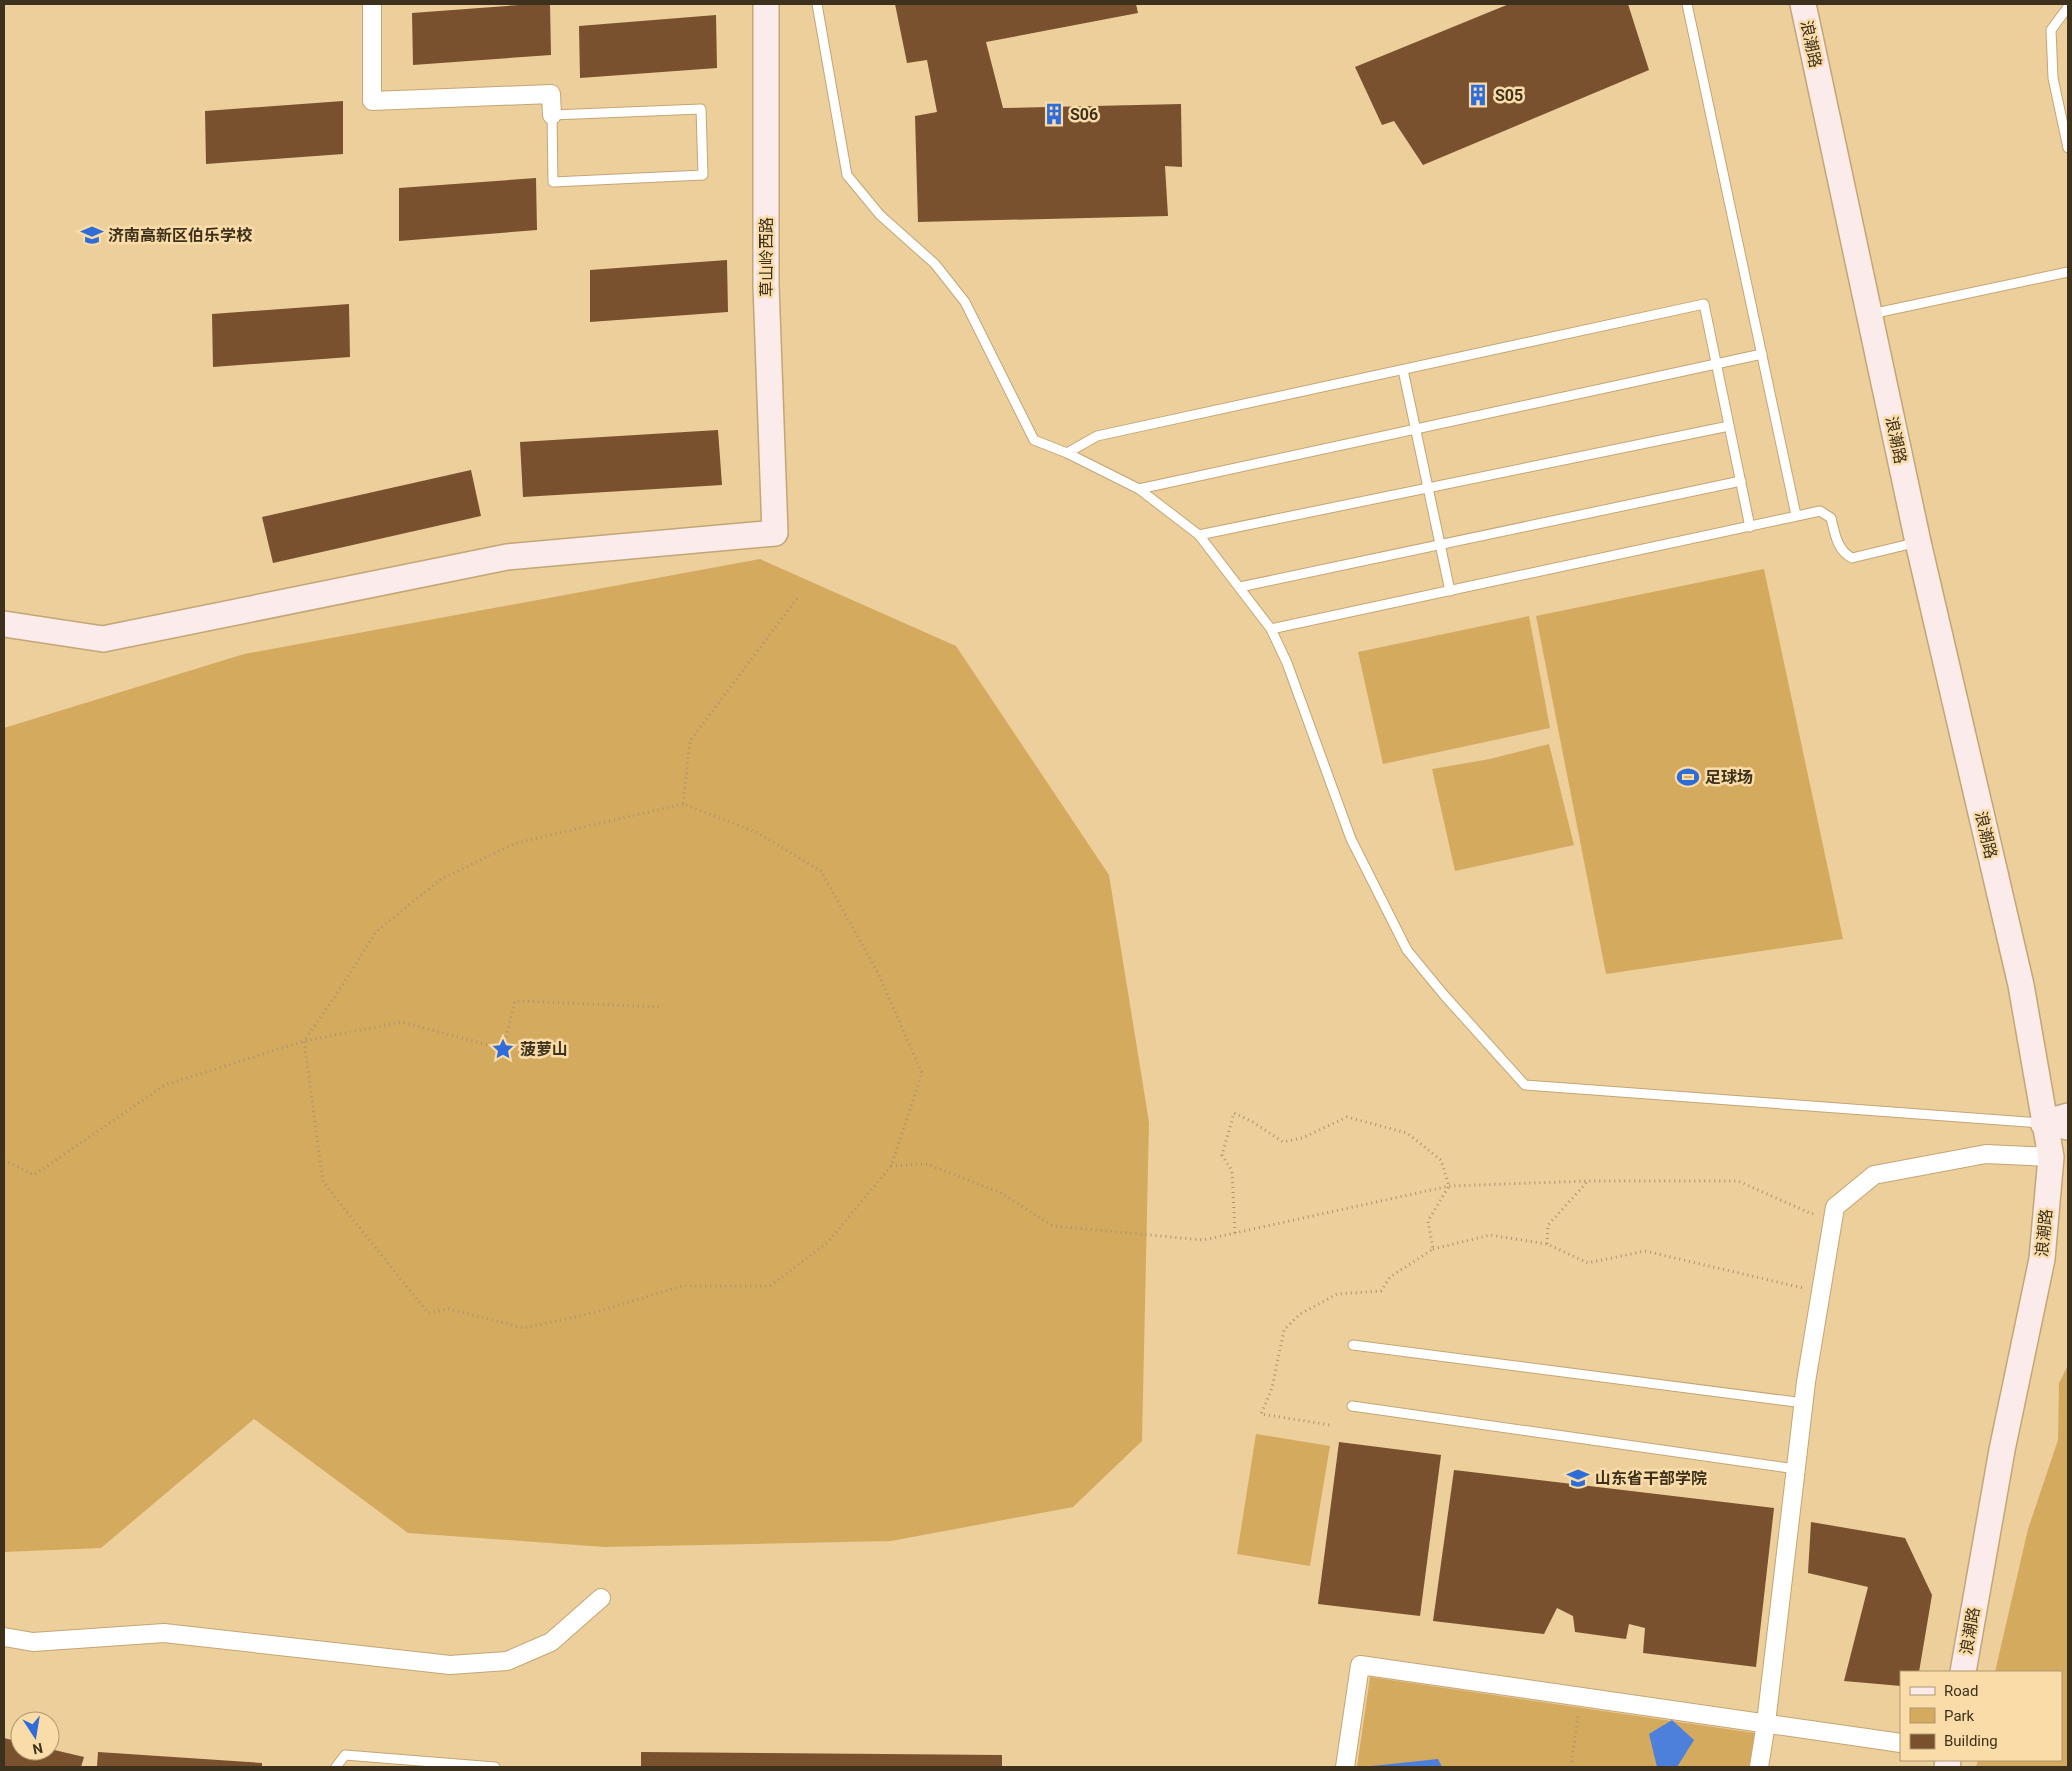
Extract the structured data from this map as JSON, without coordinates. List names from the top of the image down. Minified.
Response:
{"streets":{"main road":["浪潮路","草山岭西路"]},"places":{"building":["S05","S06"],"school or university":["济南高新区伯乐学校","山东省干部学院"],"sports":["足球场"],"place":["菠萝山"]},"legend":["Road","Park","Building"],"north":"bottom"}
